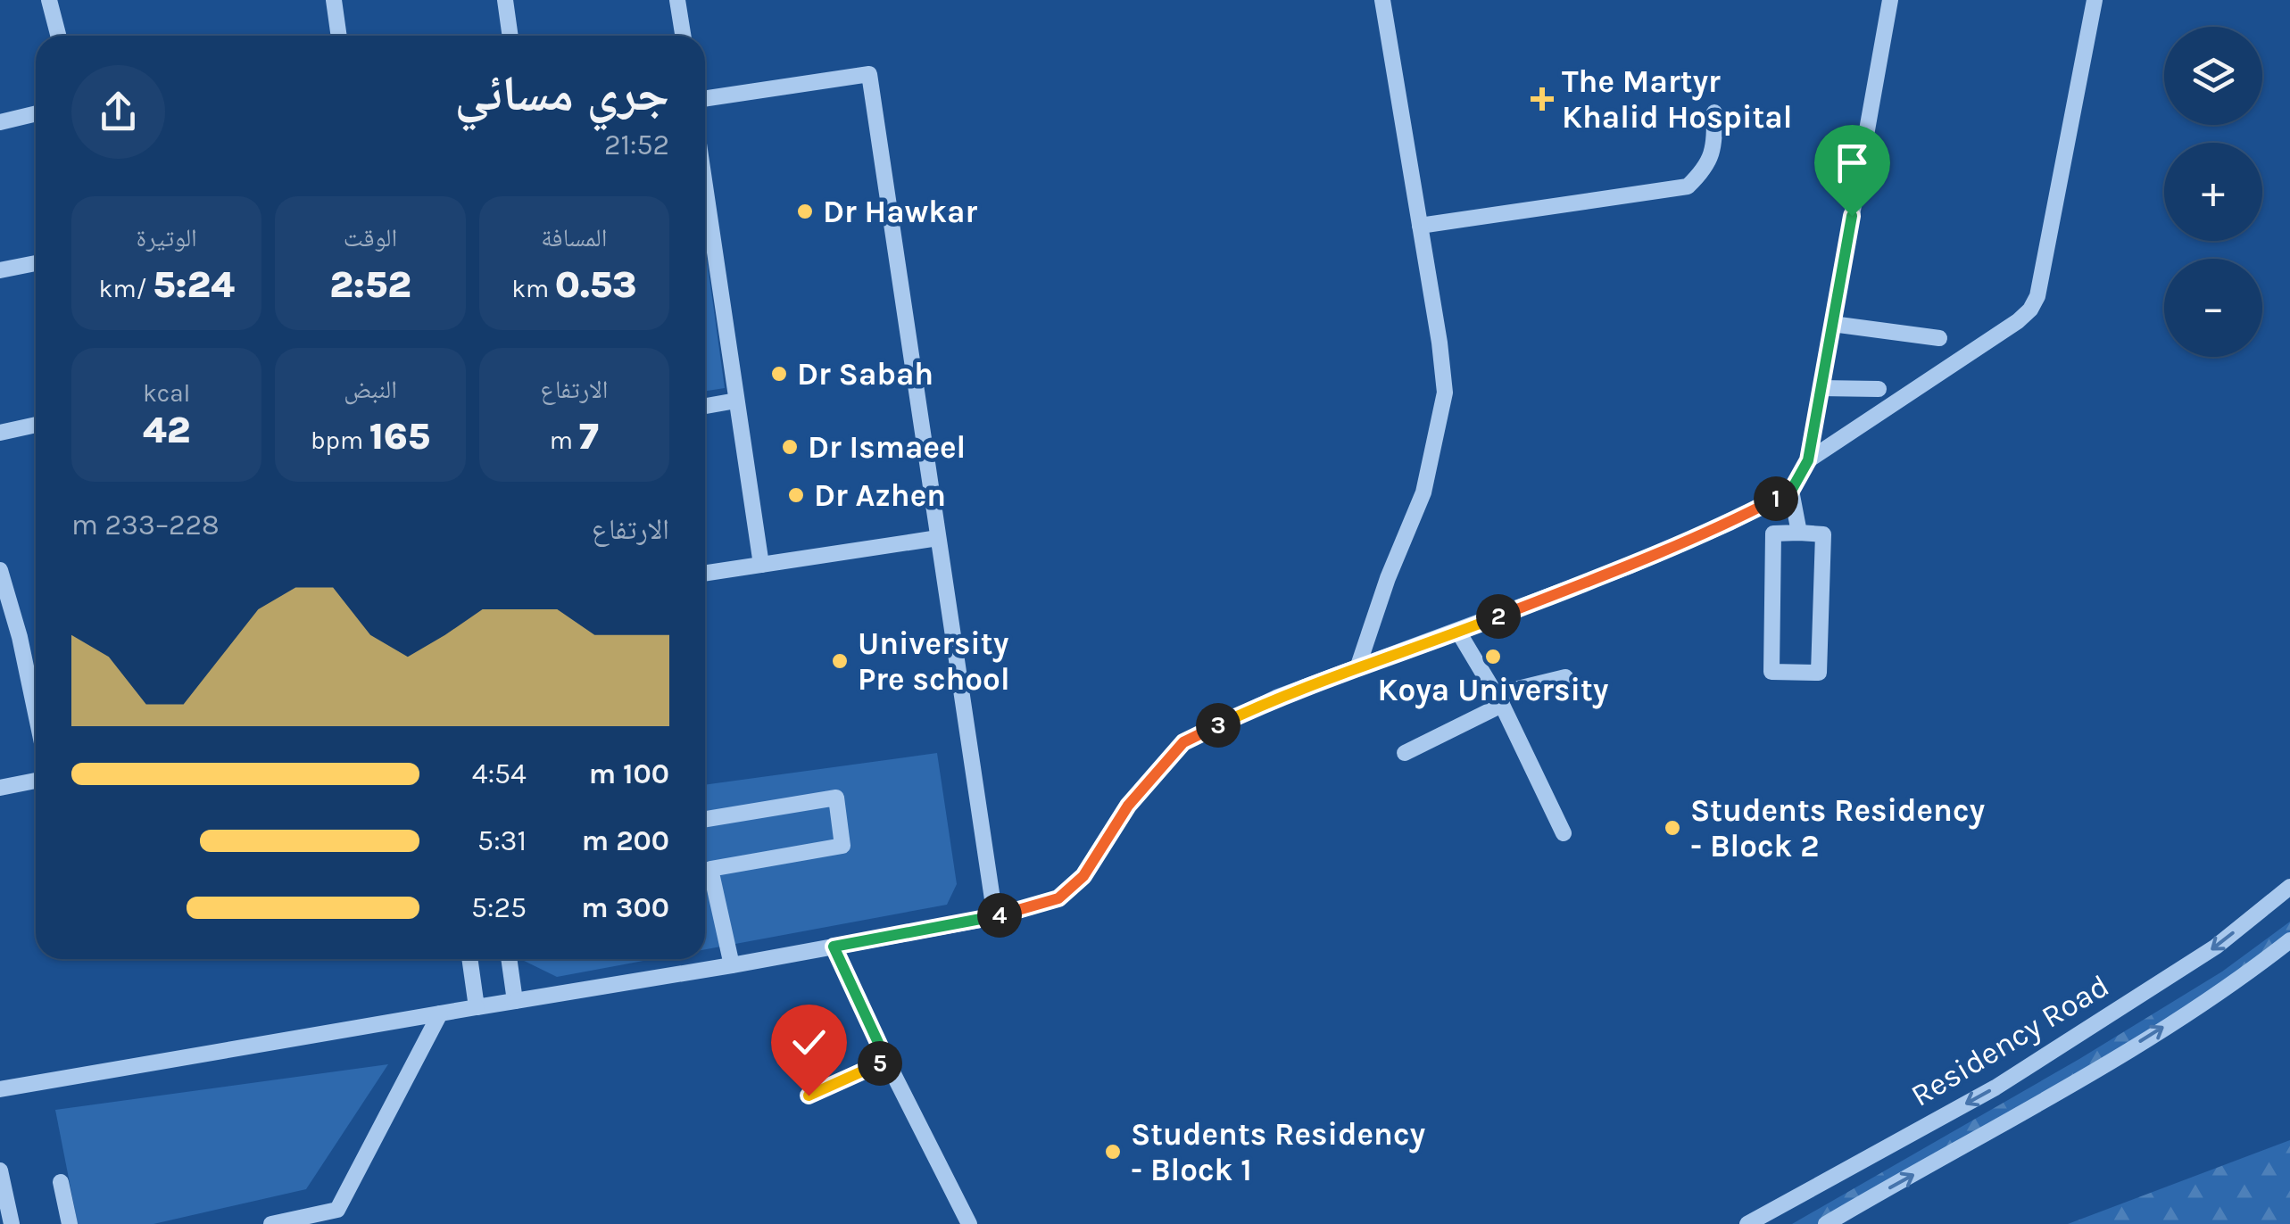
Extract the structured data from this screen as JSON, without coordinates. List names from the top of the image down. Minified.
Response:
{"streets":{"street":["Residency Road"]},"places":{"health":["The Martyr Khalid Hospital"],"other":["Dr Hawkar","Dr Sabah","Dr Ismaeel","Dr Azhen","Koya University","University Pre school","Students Residency - Block 2","Students Residency - Block 1"]},"page":{"map_buttons":["+","−"],"heading":["جري مسائي","21:52"],"stats":[["المسافة","0.53 km"],["الوقت","2:52"],["الوتيرة","5:24 /km"],["الارتفاع","7 m"],["النبض","165 bpm"],["kcal","42"]],"pins":["1","2","3","4","5"],"chart":["الارتفاع","228–233 m"],"list":[{"name":"100 m","note":"4:54"},{"name":"200 m","note":"5:31"},{"name":"300 m","note":"5:25"}]}}
